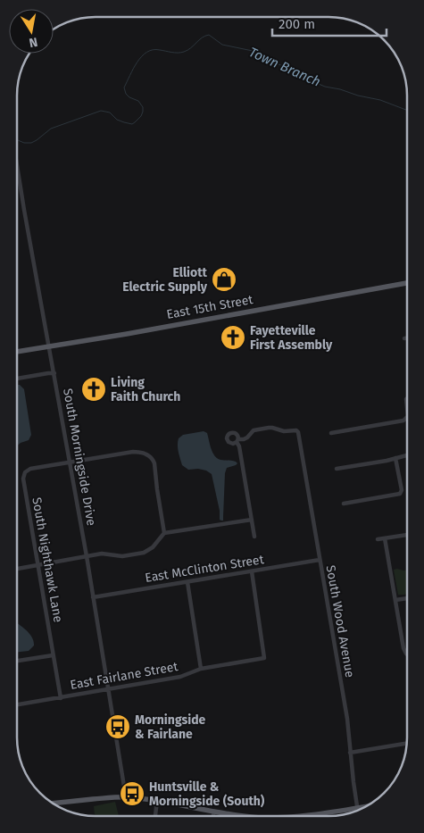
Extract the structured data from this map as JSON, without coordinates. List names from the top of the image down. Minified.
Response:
{"streets":{"main road":["East 15th Street"],"street":["South Morningside Drive","South Nighthawk Lane","East McClinton Street","South Wood Avenue","East Fairlane Street"]},"crossings":[["East 15th Street","South Morningside Drive"],["South Morningside Drive","South Nighthawk Lane"],["South Morningside Drive","East McClinton Street"],["South Morningside Drive","East Fairlane Street"],["South Nighthawk Lane","East Fairlane Street"],["East McClinton Street","South Wood Avenue"],["East McClinton Street","East Fairlane Street"]],"water":["Town Branch"],"places":{"shop":["Elliott Electric Supply"],"church":["Fayetteville First Assembly","Living Faith Church"],"bus stop":["Morningside & Fairlane","Huntsville & Morningside (South)"]},"scale_bar":"200 m","north":"bottom"}
